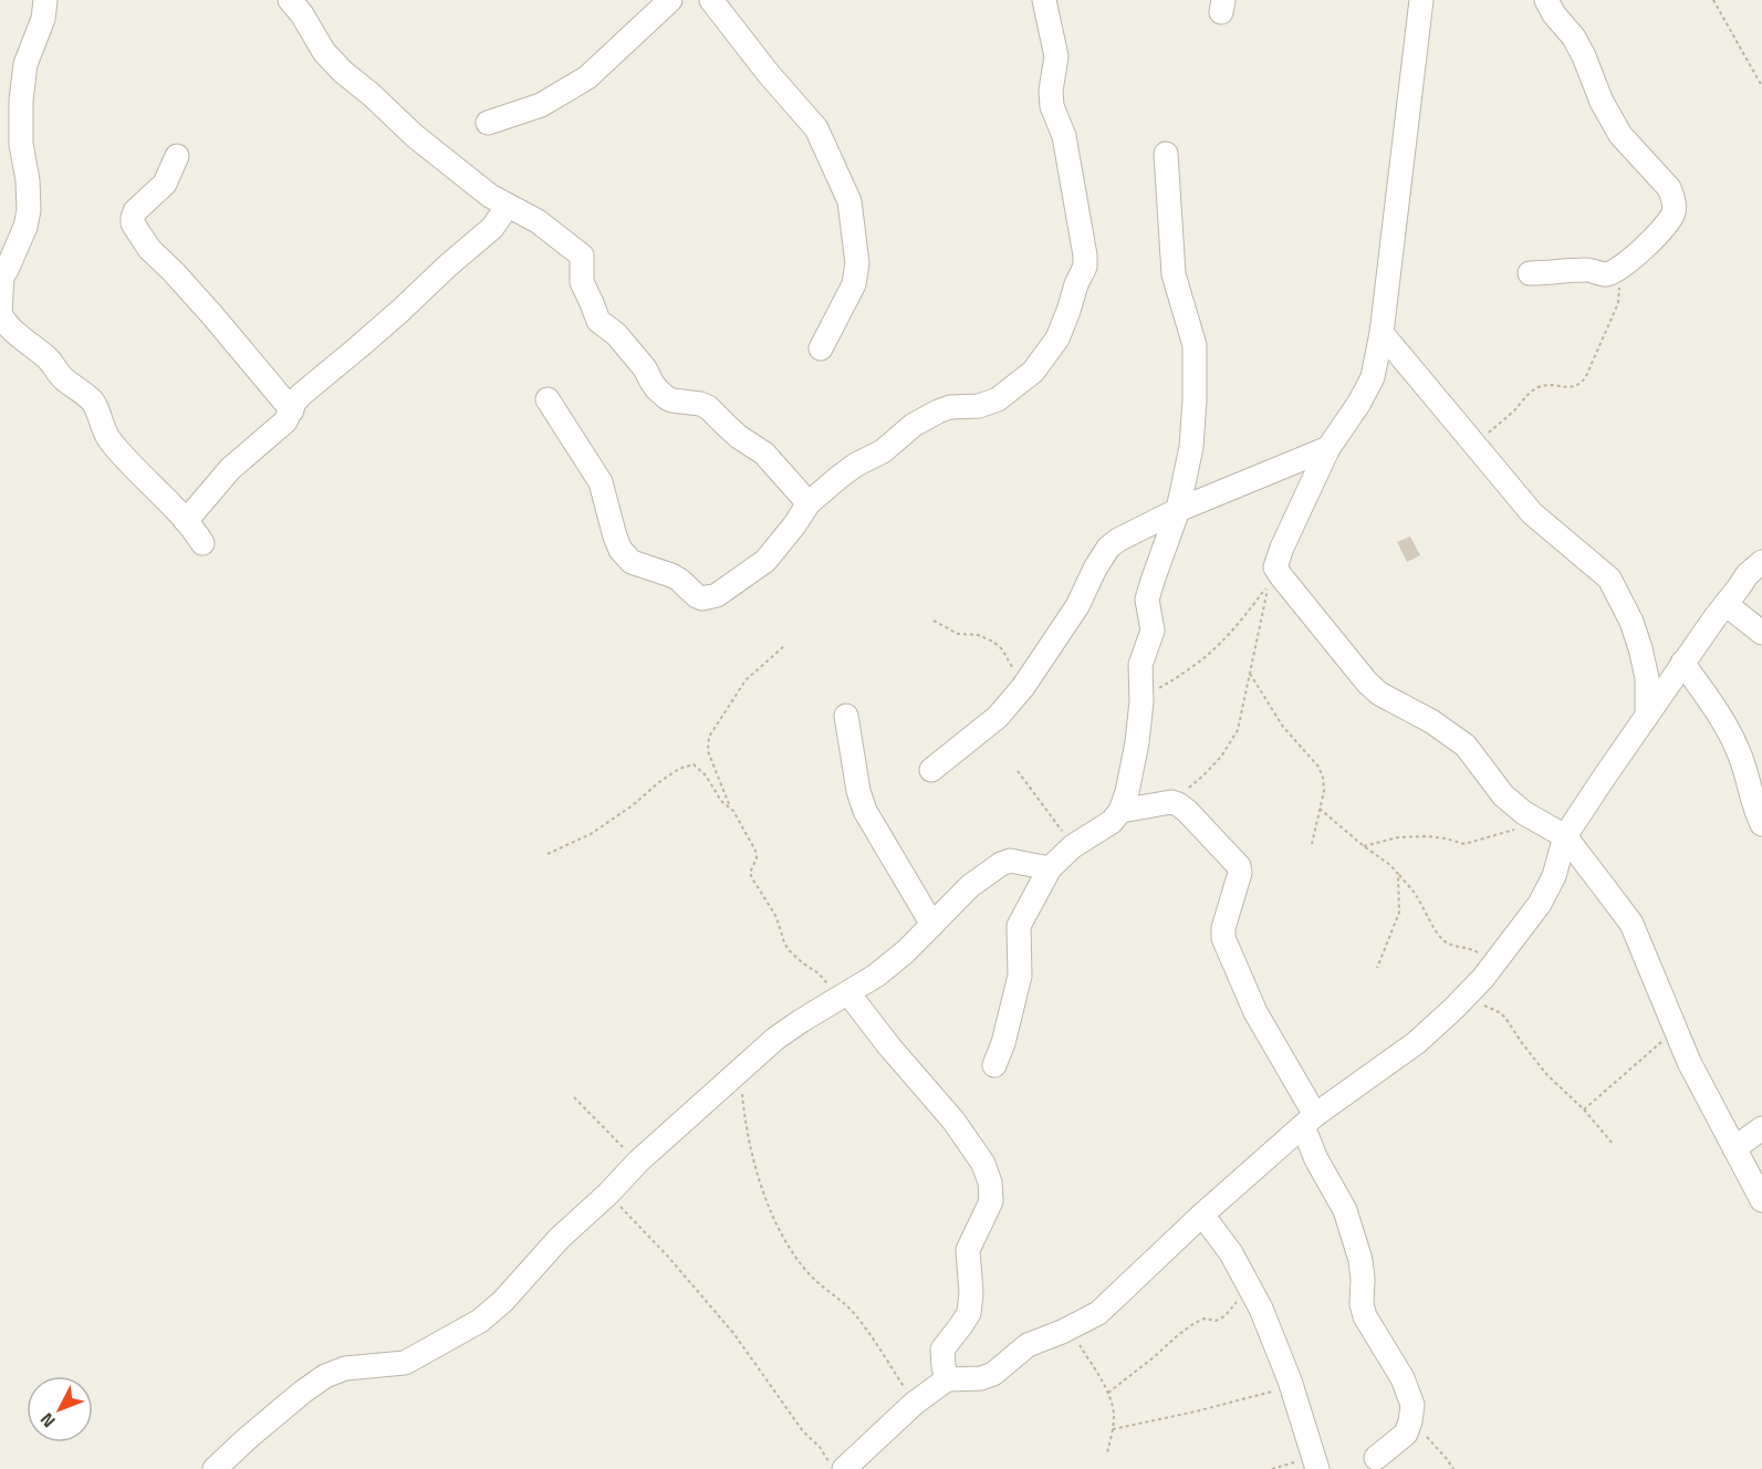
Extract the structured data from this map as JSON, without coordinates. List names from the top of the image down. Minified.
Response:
{"north":"bottom left"}
